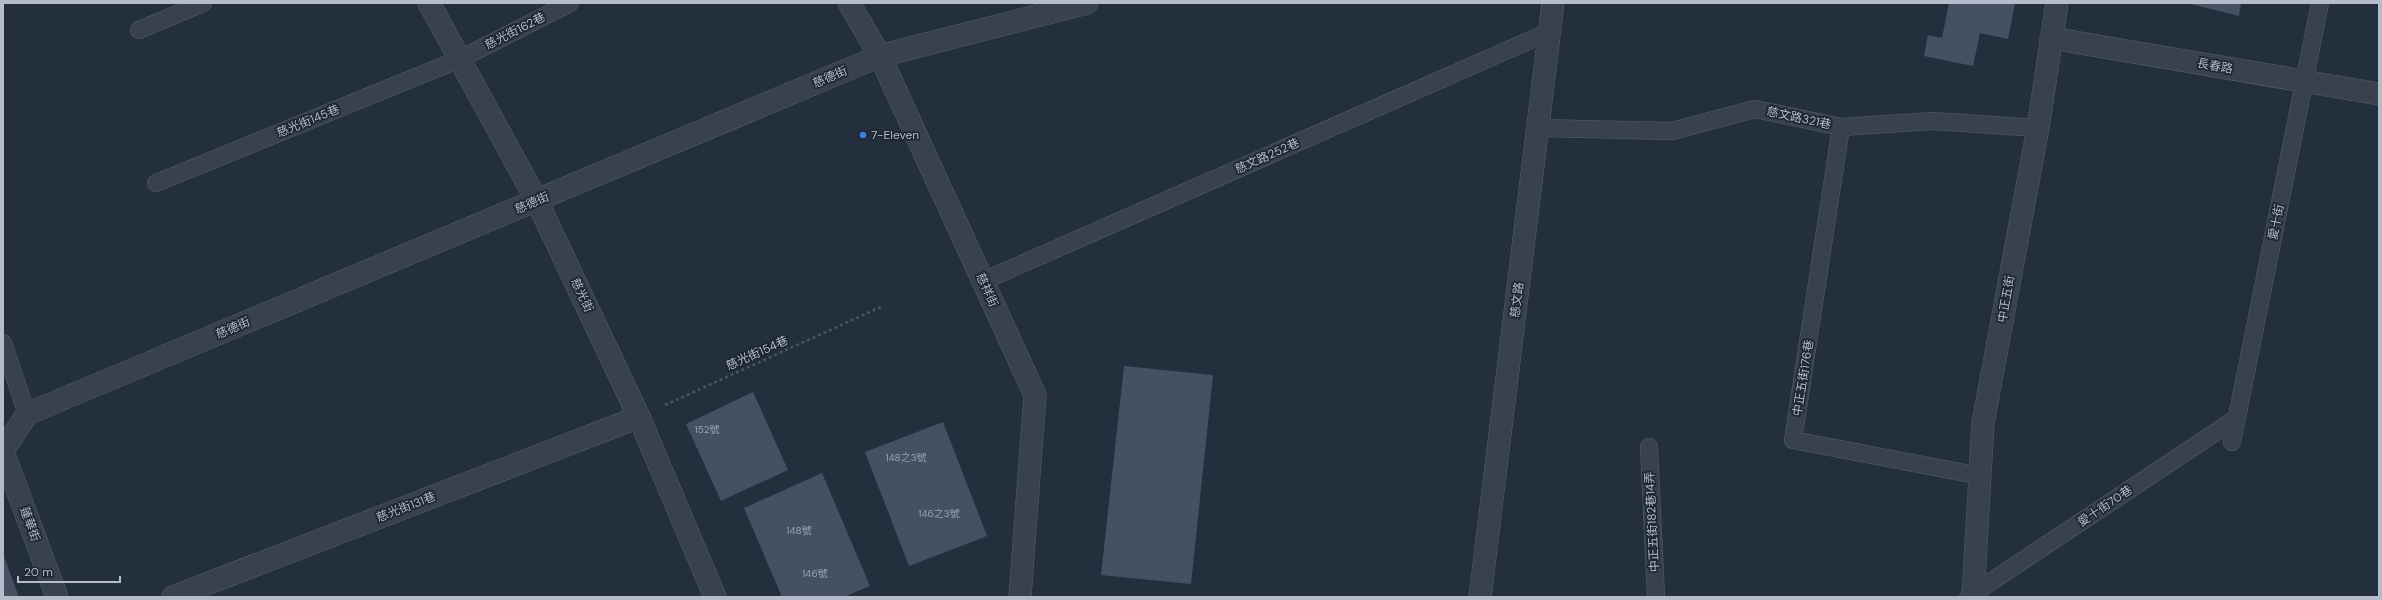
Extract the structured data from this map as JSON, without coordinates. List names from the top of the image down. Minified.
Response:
{"streets":{"street":["長春路","慈德街","慈祥街","慈光街","中正五街","慈文路","慈光街131巷","蓮華街"],"lane":["慈光街162巷","慈文路321巷","慈光街145巷","慈文路252巷","愛十街","中正五街176巷","愛十街70巷","中正五街182巷14弄"],"path":["慈光街154巷"]},"crossings":[["慈光街162巷","慈光街145巷"],["慈光街162巷","慈光街"],["長春路","愛十街"],["長春路","中正五街"],["慈德街","慈祥街"],["慈德街","慈光街"],["慈文路321巷","中正五街"],["慈文路321巷","慈文路"],["慈文路321巷","中正五街176巷"],["慈光街145巷","慈光街"],["慈文路252巷","慈祥街"],["慈文路252巷","慈文路"],["愛十街","愛十街70巷"],["慈光街","慈光街154巷"],["慈光街","慈光街131巷"],["中正五街","中正五街176巷"],["中正五街","愛十街70巷"],["慈光街154巷","慈光街131巷"]],"places":["7-Eleven"],"house_numbers":["152號","148之3號","146之3號","148號","146號"],"scale_bar":"20 m"}
